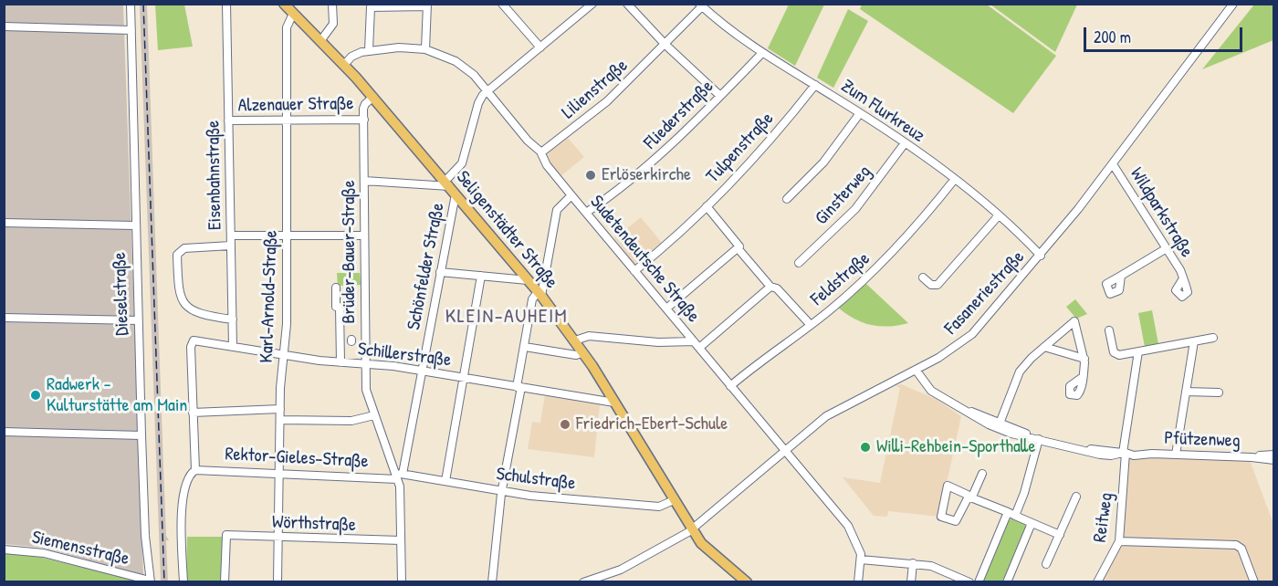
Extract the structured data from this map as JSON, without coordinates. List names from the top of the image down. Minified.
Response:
{"streets":{"main road":["Seligenstädter Straße"],"street":["Lilienstraße","Alzenauer Straße","Zum Flurkreuz","Fliederstraße","Tulpenstraße","Eisenbahnstraße","Ginsterweg","Wildparkstraße","Brüder-Bauer-Straße","Sudetendeutsche Straße","Schönfelder Straße","Feldstraße","Fasaneriestraße","Dieselstraße","Karl-Arnold-Straße","Schillerstraße","Pfützenweg","Rektor-Gieles-Straße","Schulstraße","Reitweg","Wörthstraße","Siemensstraße"]},"crossings":[["Lilienstraße","Zum Flurkreuz"],["Lilienstraße","Sudetendeutsche Straße"],["Alzenauer Straße","Eisenbahnstraße"],["Alzenauer Straße","Brüder-Bauer-Straße"],["Alzenauer Straße","Karl-Arnold-Straße"],["Zum Flurkreuz","Fliederstraße"],["Zum Flurkreuz","Tulpenstraße"],["Zum Flurkreuz","Ginsterweg"],["Zum Flurkreuz","Feldstraße"],["Zum Flurkreuz","Fasaneriestraße"],["Fliederstraße","Sudetendeutsche Straße"],["Tulpenstraße","Sudetendeutsche Straße"],["Eisenbahnstraße","Schillerstraße"],["Wildparkstraße","Fasaneriestraße"],["Seligenstädter Straße","Brüder-Bauer-Straße"],["Seligenstädter Straße","Sudetendeutsche Straße"],["Seligenstädter Straße","Schönfelder Straße"],["Seligenstädter Straße","Fasaneriestraße"],["Seligenstädter Straße","Karl-Arnold-Straße"],["Seligenstädter Straße","Schillerstraße"],["Seligenstädter Straße","Schulstraße"],["Brüder-Bauer-Straße","Schönfelder Straße"],["Brüder-Bauer-Straße","Schillerstraße"],["Brüder-Bauer-Straße","Rektor-Gieles-Straße"],["Brüder-Bauer-Straße","Schulstraße"],["Sudetendeutsche Straße","Feldstraße"],["Sudetendeutsche Straße","Fasaneriestraße"],["Schönfelder Straße","Schillerstraße"],["Schönfelder Straße","Rektor-Gieles-Straße"],["Schönfelder Straße","Schulstraße"],["Fasaneriestraße","Pfützenweg"],["Dieselstraße","Siemensstraße"],["Karl-Arnold-Straße","Schillerstraße"],["Karl-Arnold-Straße","Rektor-Gieles-Straße"],["Karl-Arnold-Straße","Wörthstraße"],["Pfützenweg","Reitweg"],["Rektor-Gieles-Straße","Schulstraße"]],"districts":["KLEIN-AUHEIM"],"places":["Erlöserkirche","Radwerk - Kulturstätte am Main","Friedrich-Ebert-Schule","Willi-Rehbein-Sporthalle"],"scale_bar":"200 m"}
